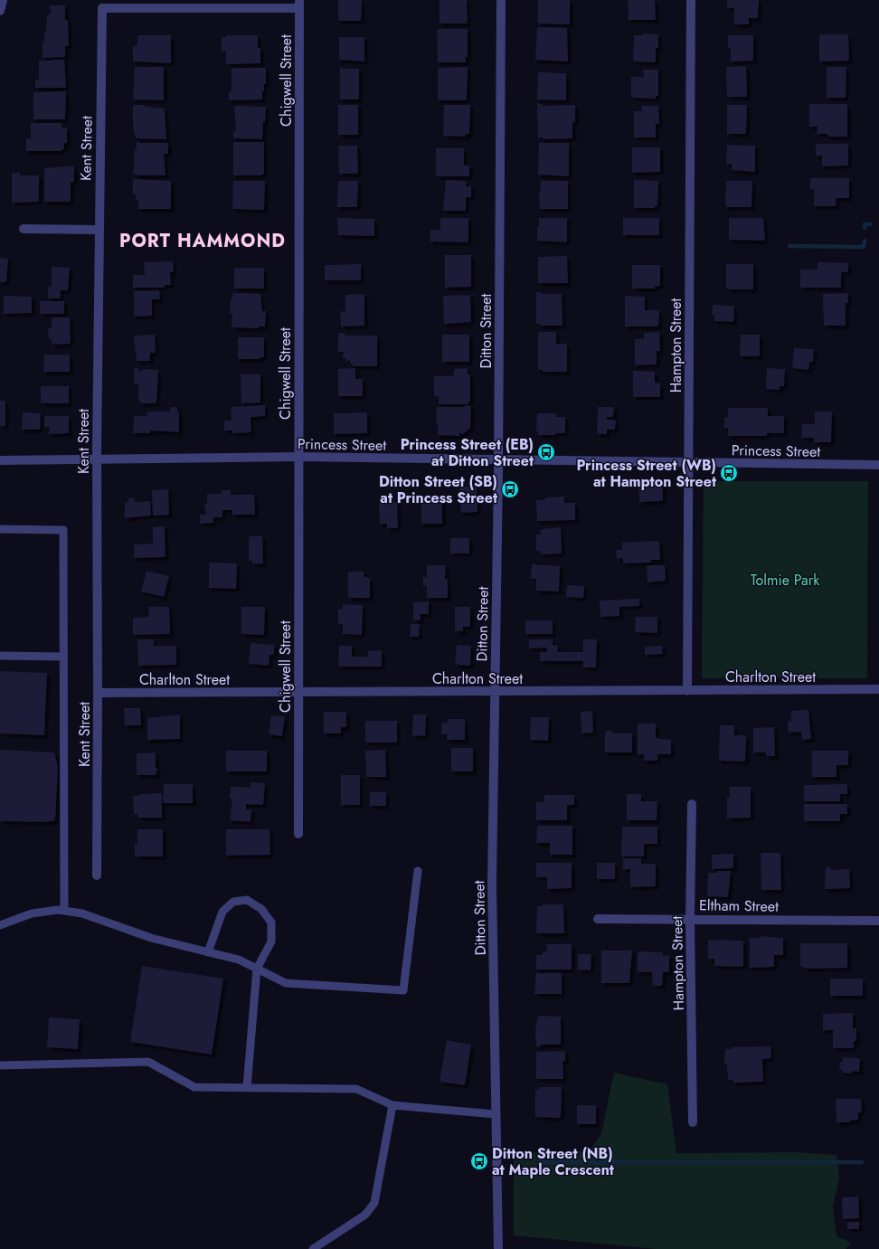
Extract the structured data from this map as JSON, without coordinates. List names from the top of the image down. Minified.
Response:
{"streets":{"street":["Chigwell Street","Kent Street","Ditton Street","Hampton Street","Princess Street","Charlton Street","Eltham Street"]},"crossings":[["Chigwell Street","Kent Street"],["Chigwell Street","Princess Street"],["Chigwell Street","Charlton Street"],["Kent Street","Princess Street"],["Kent Street","Charlton Street"],["Ditton Street","Princess Street"],["Ditton Street","Charlton Street"],["Hampton Street","Princess Street"],["Hampton Street","Charlton Street"],["Hampton Street","Eltham Street"]],"districts":["PORT HAMMOND"],"parks":["Tolmie Park"],"places":{"bus stop":["Princess Street (EB) at Ditton Street","Princess Street (WB) at Hampton Street","Ditton Street (SB) at Princess Street","Ditton Street (NB) at Maple Crescent"]}}
